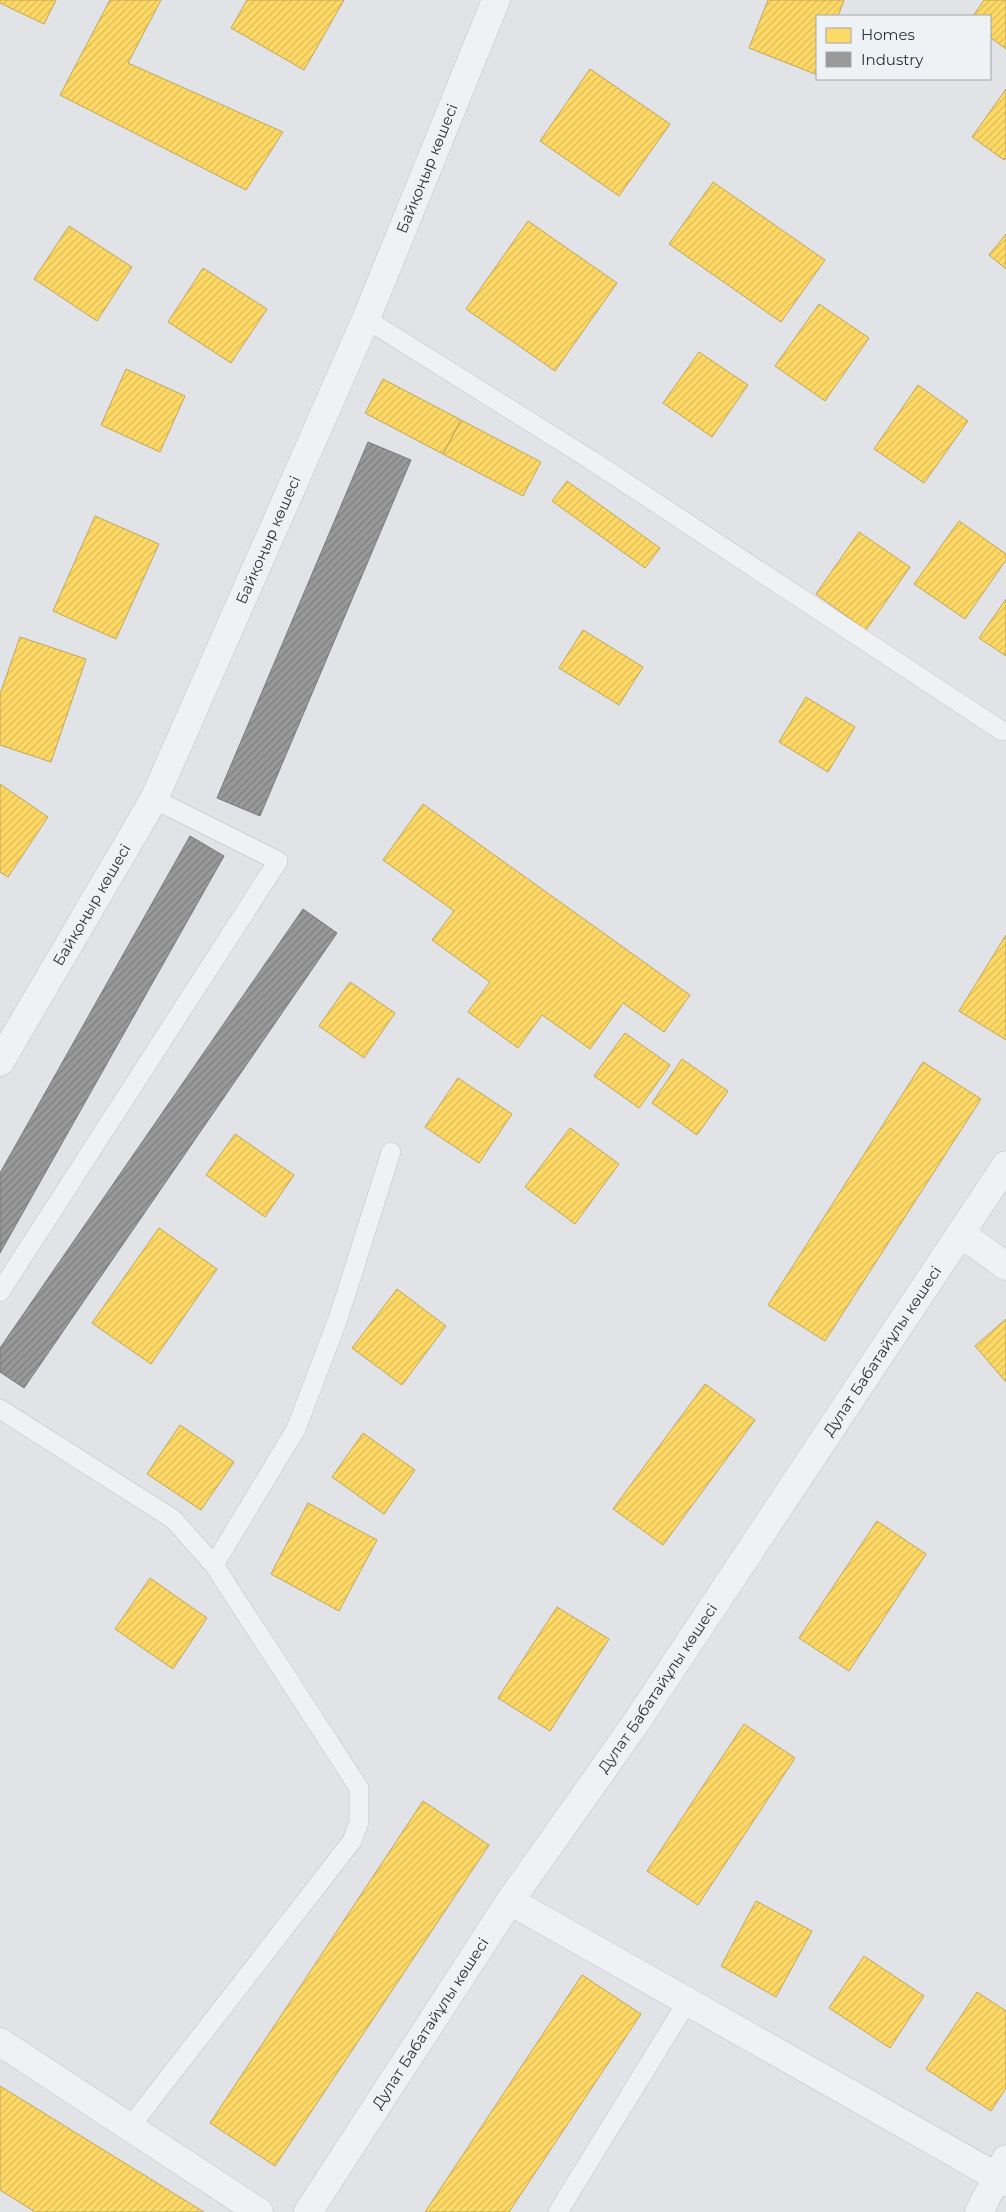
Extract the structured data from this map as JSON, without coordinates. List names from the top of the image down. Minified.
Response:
{"streets":{"street":["Байқоңыр көшесі","Дулат Бабатайұлы көшесі"]},"legend":["Homes","Industry"]}
